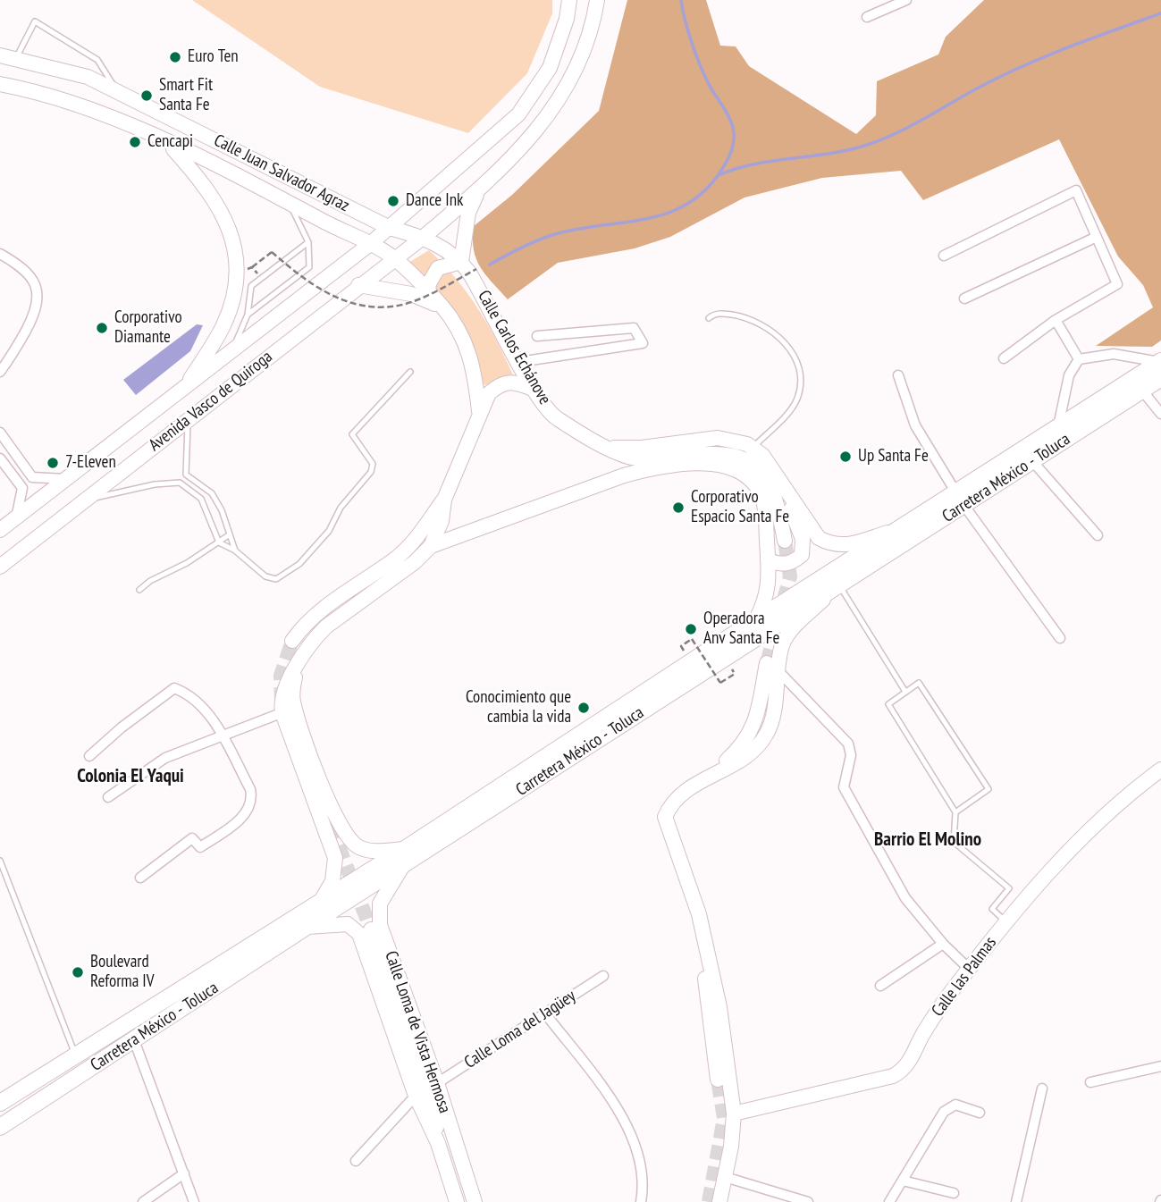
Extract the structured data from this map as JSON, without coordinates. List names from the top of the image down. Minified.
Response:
{"streets":{"main road":["Carretera México - Toluca"],"street":["Calle Juan Salvador Agraz","Calle Carlos Echánove","Avenida Vasco de Quiroga","Calle las Palmas","Calle Loma del Jagüey","Calle Loma de Vista Hermosa"]},"crossings":[["Calle Juan Salvador Agraz","Calle Carlos Echánove"],["Calle Juan Salvador Agraz","Avenida Vasco de Quiroga"],["Calle Carlos Echánove","Avenida Vasco de Quiroga"],["Calle Carlos Echánove","Carretera México - Toluca"],["Carretera México - Toluca","Calle Loma de Vista Hermosa"],["Calle Loma del Jagüey","Calle Loma de Vista Hermosa"]],"districts":["Colonia El Yaqui","Barrio El Molino"],"places":["Euro Ten","Smart Fit Santa Fe","Cencapi","Dance Ink","Corporativo Diamante","Up Santa Fe","7-Eleven","Corporativo Espacio Santa Fe","Operadora Anv Santa Fe","Conocimiento que cambia la vida","Boulevard Reforma IV"]}
